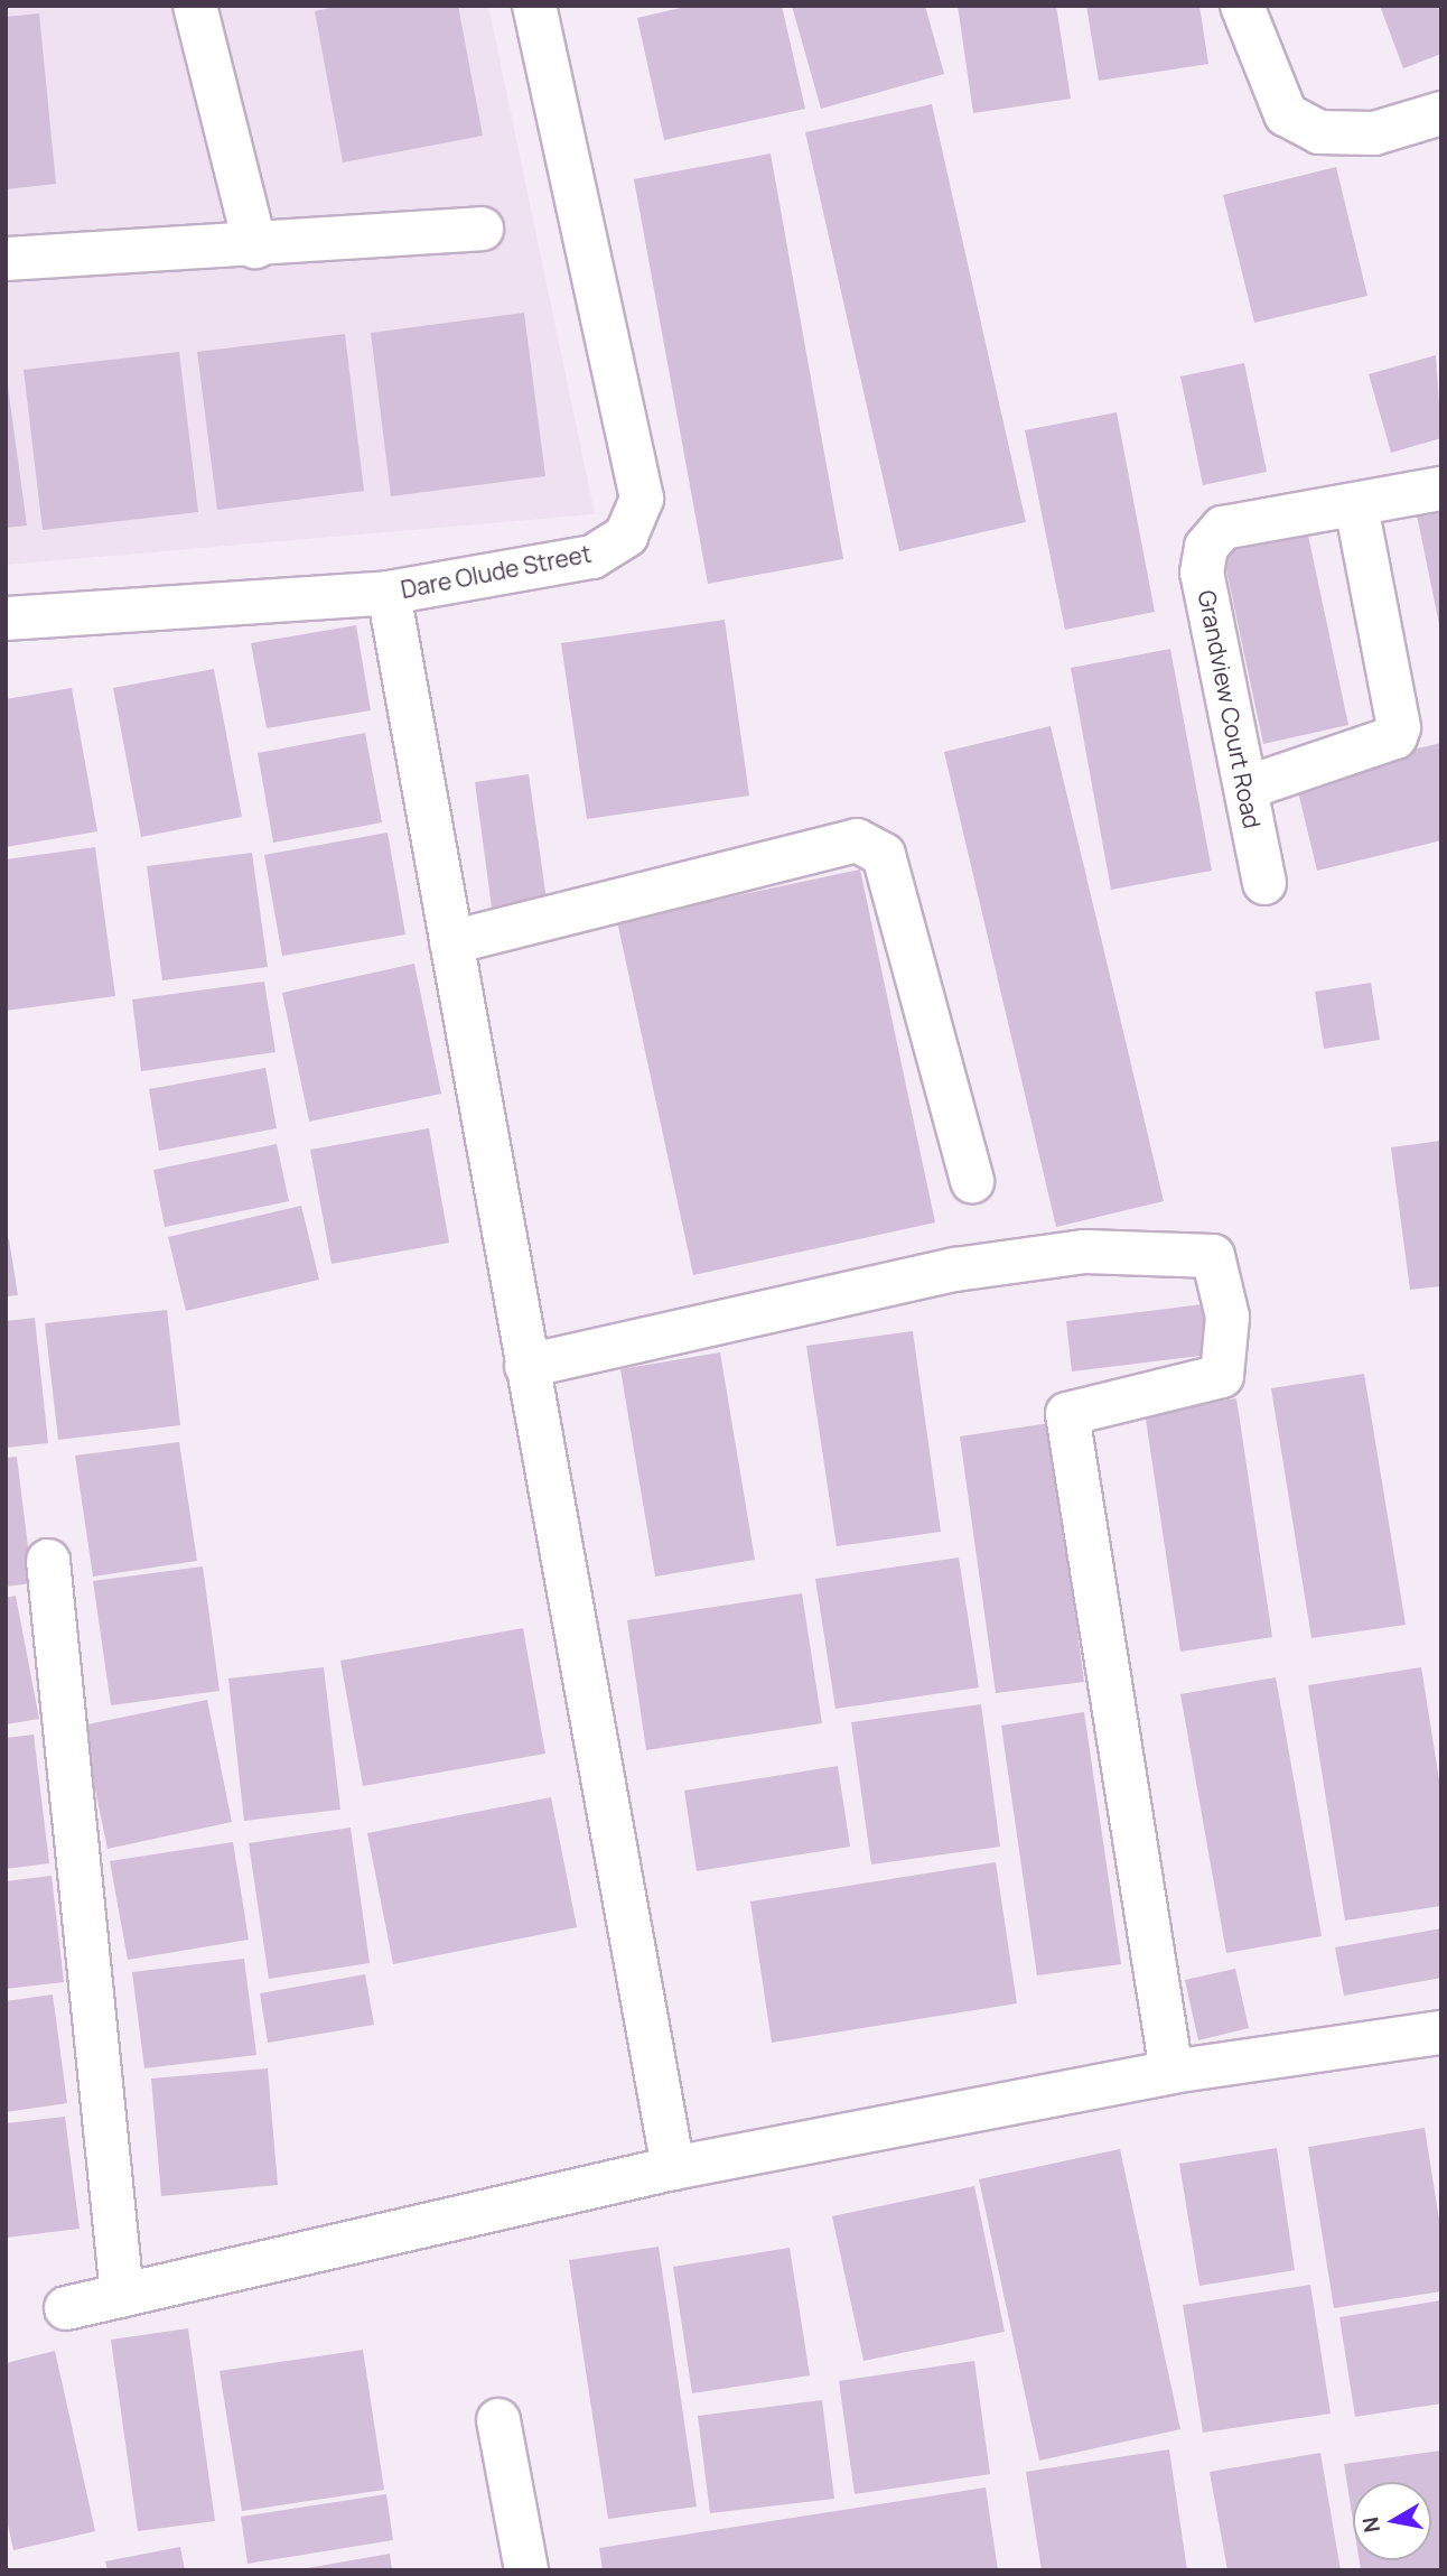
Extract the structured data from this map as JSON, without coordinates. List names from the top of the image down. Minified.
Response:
{"streets":{"street":["Dare Olude Street","Grandview Court Road"]},"north":"left"}
